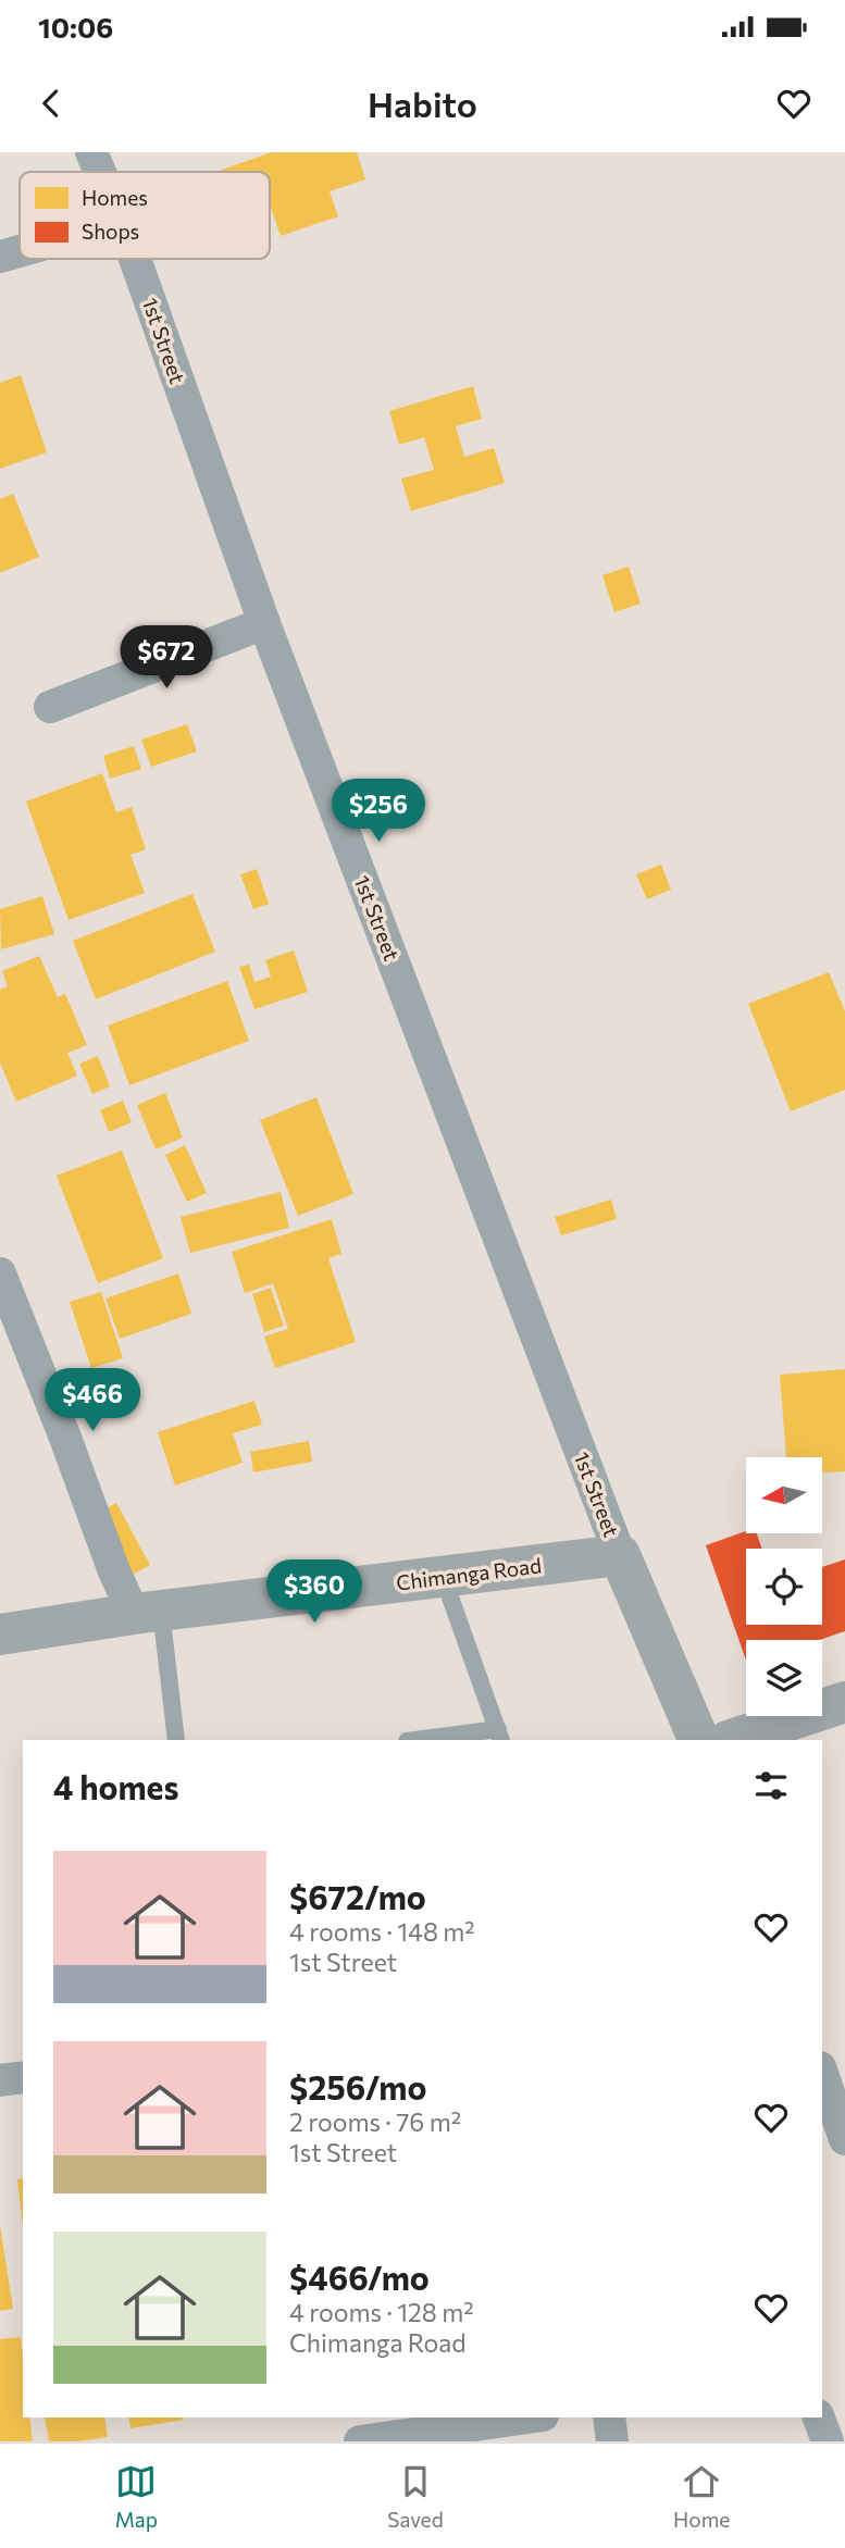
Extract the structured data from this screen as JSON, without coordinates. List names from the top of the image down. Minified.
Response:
{"streets":{"street":["1st Street","Chimanga Road"]},"crossings":[["1st Street","Chimanga Road"]],"legend":["Homes","Shops"],"north":"left","page":{"status":"10:06","header":"Habito","price":["$672","$256","$466","$360"],"heading":"4 homes","list":[{"name":"$672/mo","note":"4 rooms · 148 m² · 1st Street"},{"name":"$256/mo","note":"2 rooms · 76 m² · 1st Street"},{"name":"$466/mo","note":"4 rooms · 128 m² · Chimanga Road"}],"tabs":["Map","Saved","Home"]}}
